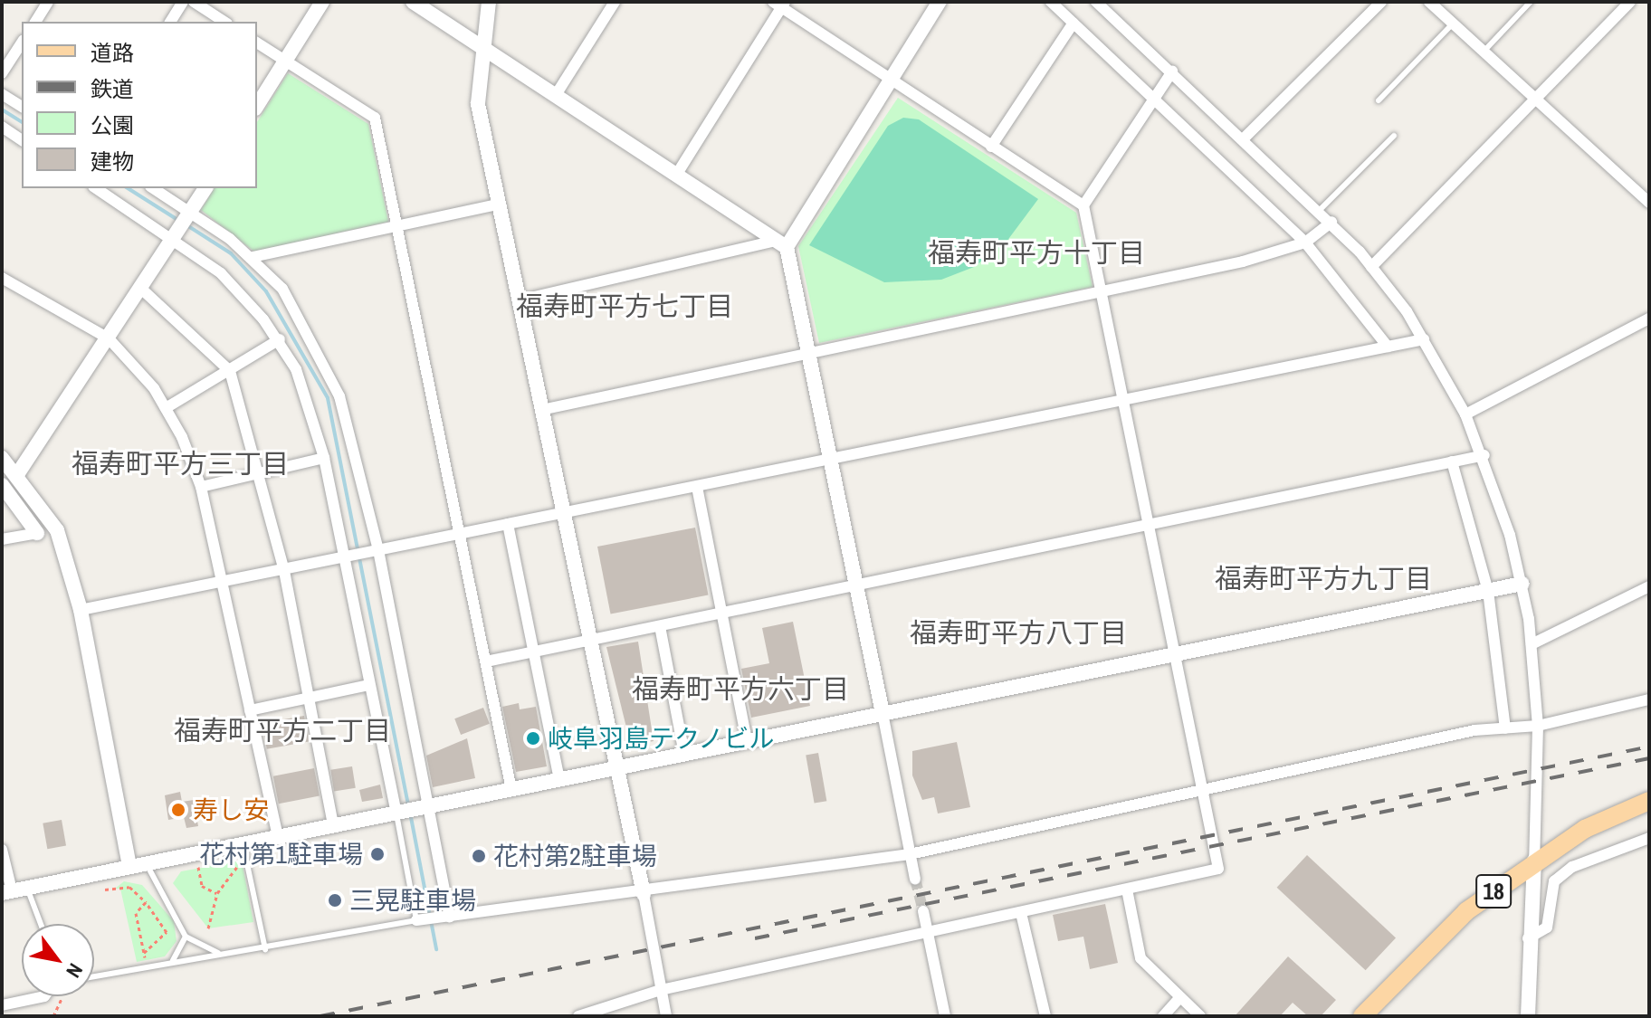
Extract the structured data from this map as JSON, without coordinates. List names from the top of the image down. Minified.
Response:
{"streets":{"main road":["18"]},"districts":["福寿町平方十丁目","福寿町平方七丁目","福寿町平方三丁目","福寿町平方九丁目","福寿町平方八丁目","福寿町平方六丁目","福寿町平方二丁目"],"places":["岐阜羽島テクノビル","寿し安","花村第1駐車場","花村第2駐車場","三晃駐車場"],"legend":["道路","鉄道","公園","建物"],"north":"bottom right"}
